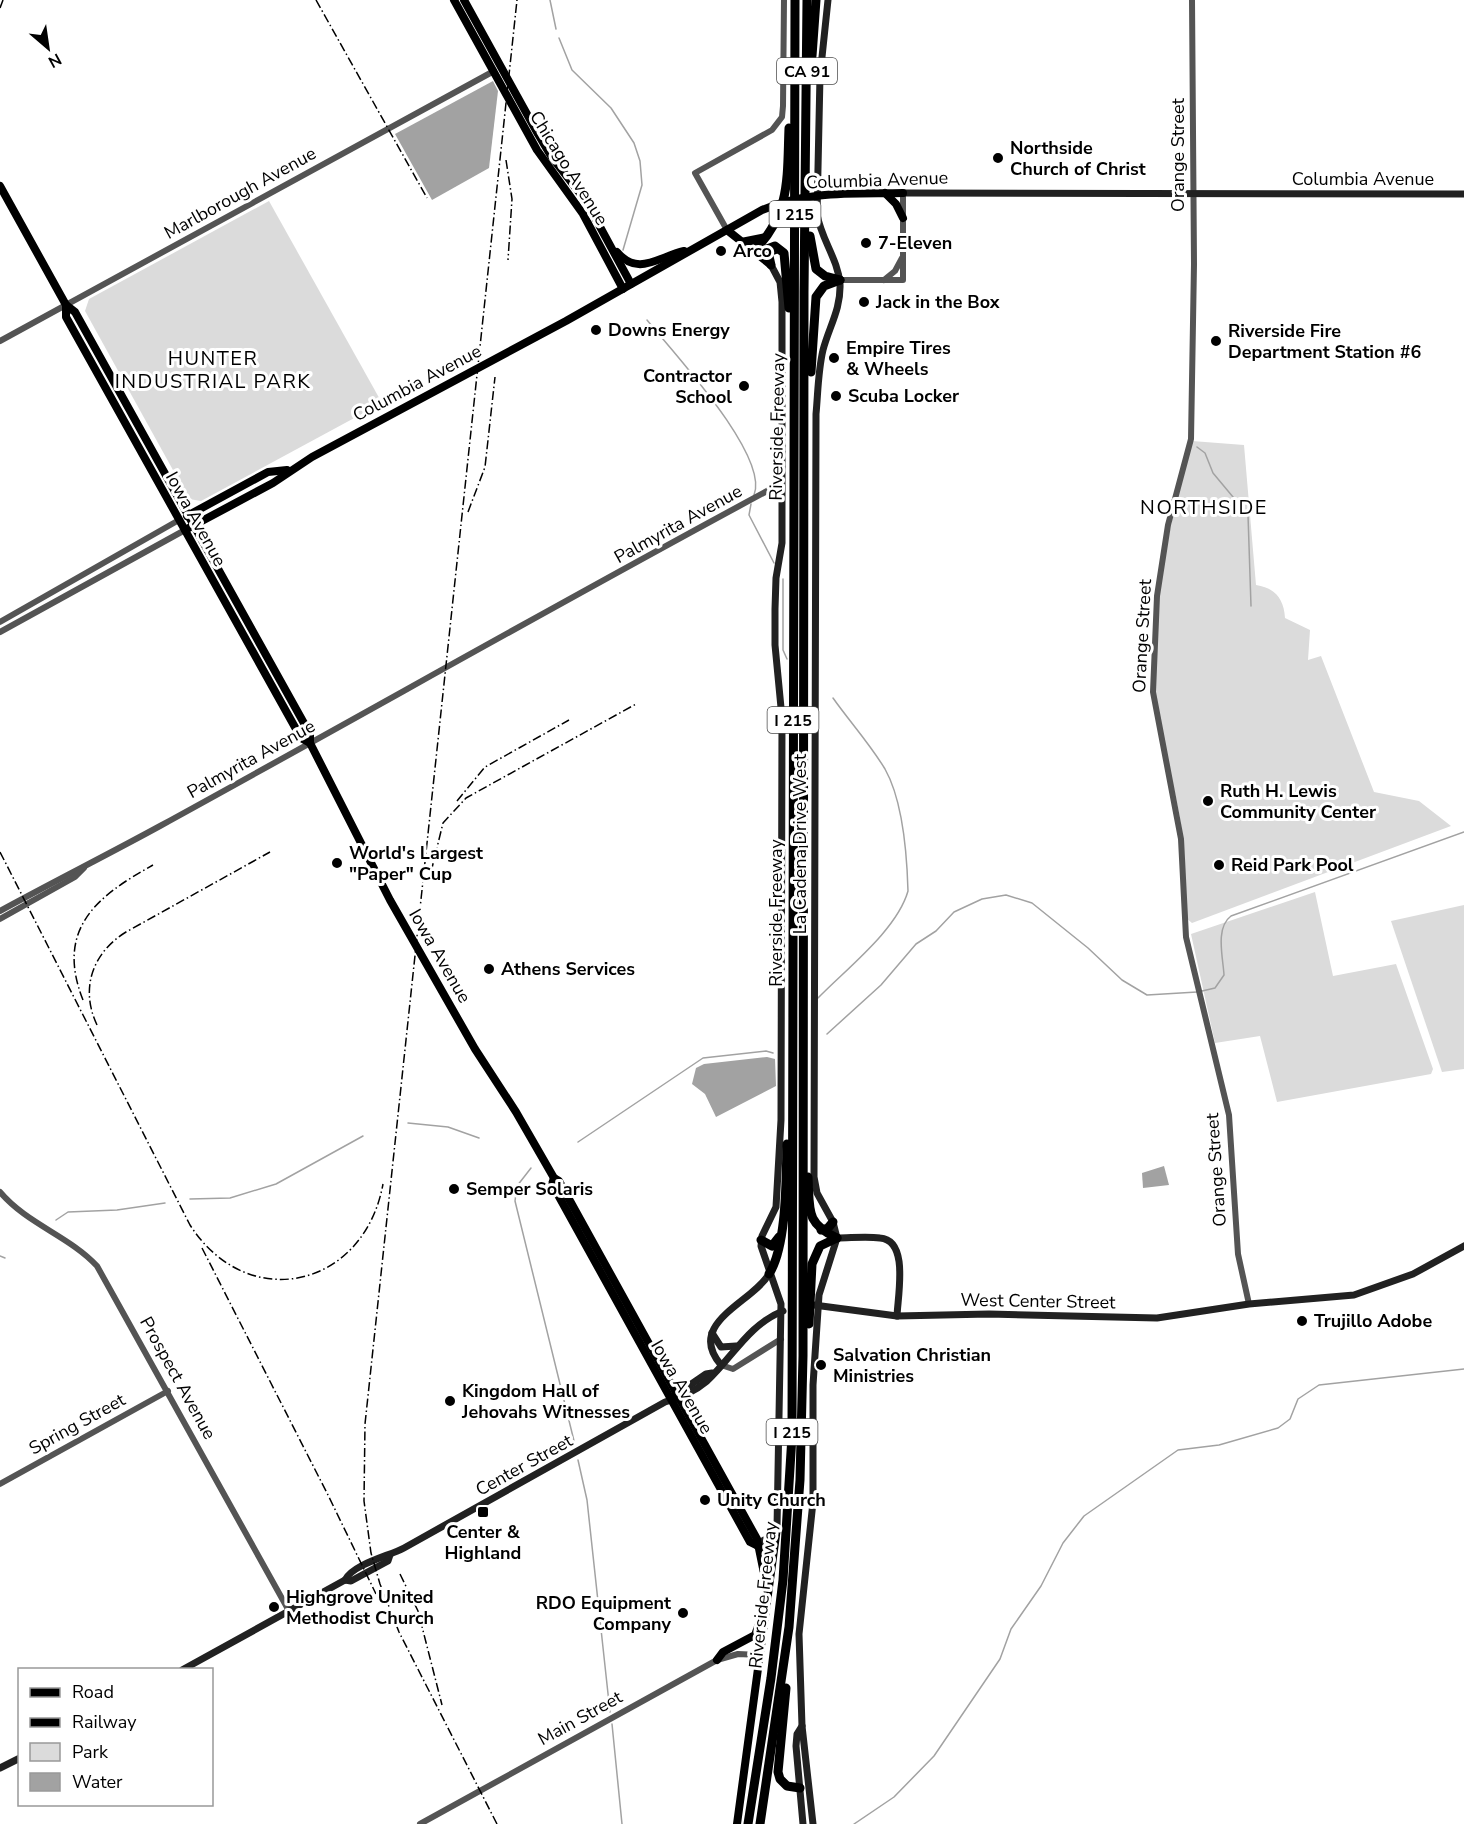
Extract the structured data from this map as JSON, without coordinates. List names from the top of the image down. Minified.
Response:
{"streets":{"highway":["CA 91","I 215","Riverside Freeway"],"main road":["Chicago Avenue","Columbia Avenue","Iowa Avenue","La Cadena Drive West","West Center Street","Center Street"],"street":["Orange Street","Marlborough Avenue","Palmyrita Avenue","Prospect Avenue","Spring Street","Main Street"]},"crossings":[["Orange Street","Columbia Avenue"],["Orange Street","West Center Street"],["Chicago Avenue","Columbia Avenue"],["Chicago Avenue","Marlborough Avenue"],["Columbia Avenue","Iowa Avenue"],["Marlborough Avenue","Iowa Avenue"],["I 215","Riverside Freeway"],["Iowa Avenue","Palmyrita Avenue"],["Iowa Avenue","Center Street"],["West Center Street","Center Street"],["Prospect Avenue","Spring Street"],["Prospect Avenue","Center Street"]],"districts":["HUNTER INDUSTRIAL PARK","NORTHSIDE"],"places":{"other":["Northside Church of Christ","7-Eleven","Arco","Jack in the Box","Downs Energy","Riverside Fire Department Station #6","Empire Tires & Wheels","Contractor School","Scuba Locker","Ruth H. Lewis Community Center","World's Largest \"Paper\" Cup","Reid Park Pool","Athens Services","Semper Solaris","Trujillo Adobe","Salvation Christian Ministries","Kingdom Hall of Jehovahs Witnesses","Unity Church","Highgrove United Methodist Church","RDO Equipment Company"],"transit":["Center & Highland"]},"legend":["Road","Railway","Park","Water"],"north":"bottom right"}
